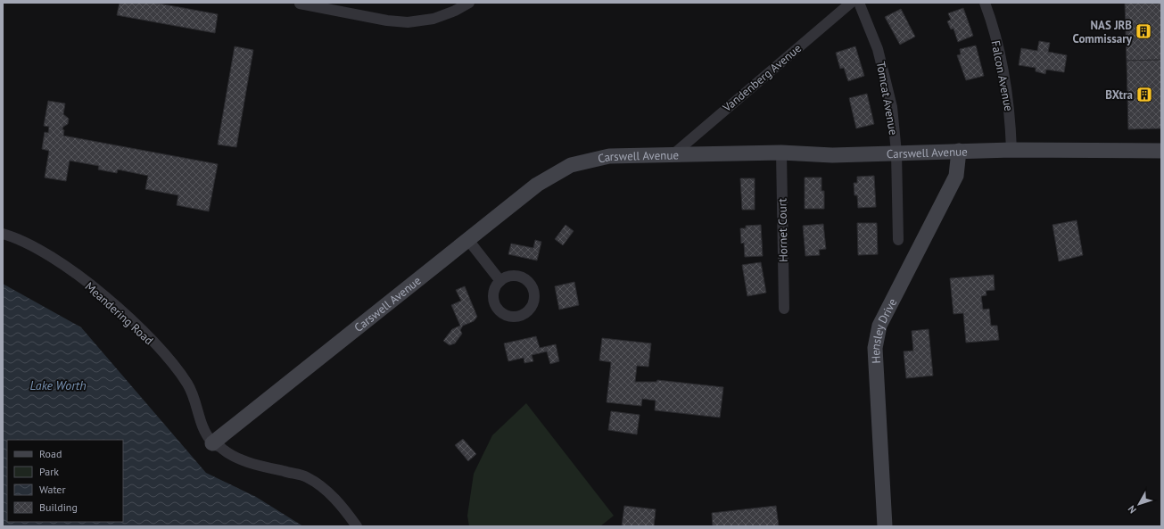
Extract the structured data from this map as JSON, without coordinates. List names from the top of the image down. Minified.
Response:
{"streets":{"street":["Falcon Avenue","Vandenberg Avenue","Tomcat Avenue","Carswell Avenue","Hornet Court","Meandering Road","Hensley Drive"]},"crossings":[["Falcon Avenue","Carswell Avenue"],["Vandenberg Avenue","Carswell Avenue"],["Tomcat Avenue","Carswell Avenue"],["Carswell Avenue","Hornet Court"],["Carswell Avenue","Meandering Road"],["Carswell Avenue","Hensley Drive"]],"water":["Lake Worth"],"places":{"building":["NAS JRB Commissary","BXtra"]},"legend":["Road","Park","Water","Building"],"north":"bottom left"}
